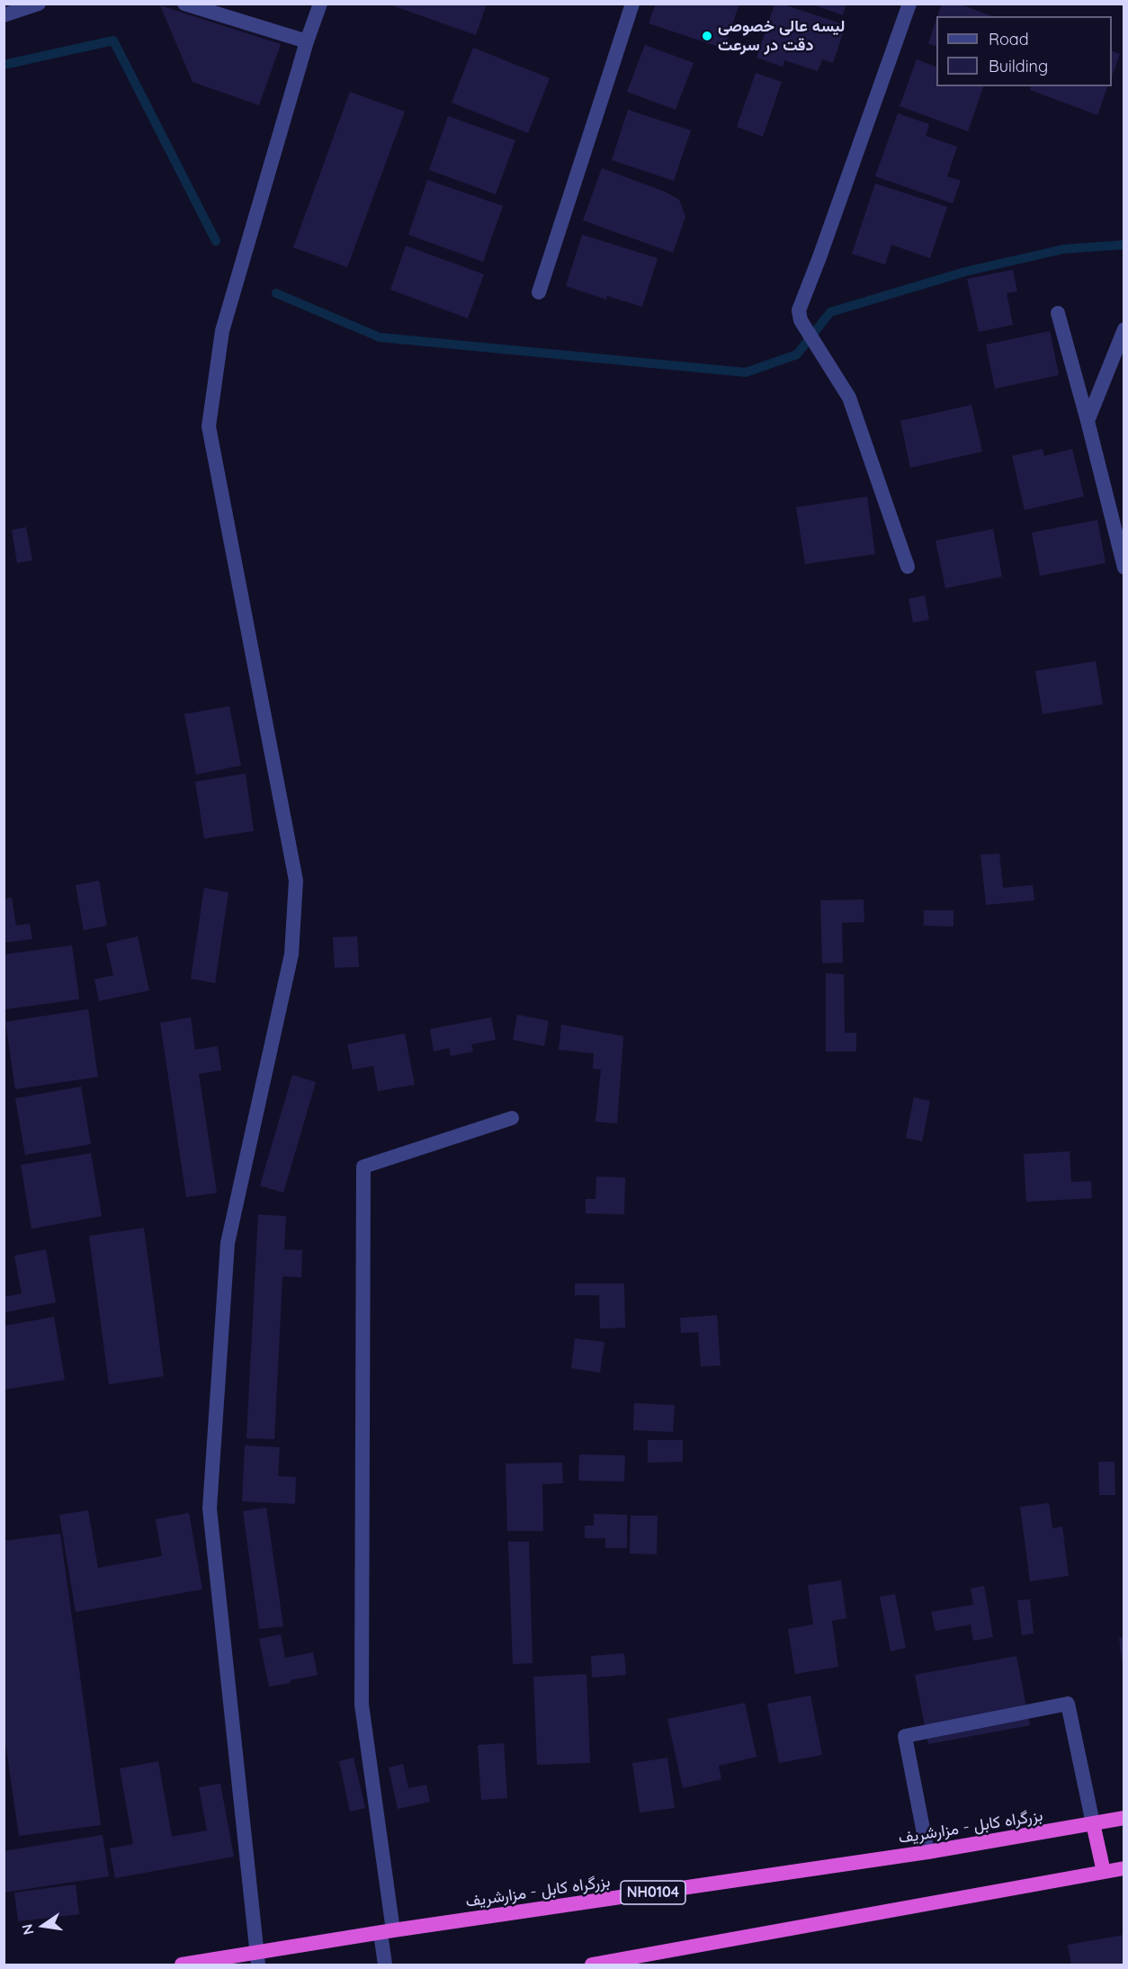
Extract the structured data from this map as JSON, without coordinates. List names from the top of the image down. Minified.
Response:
{"streets":{"highway":["بزرگراه کابل - مزارشریف","NH0104"]},"places":["لیسه عالی خصوصی دقت در سرعت"],"legend":["Road","Building"],"north":"left"}
